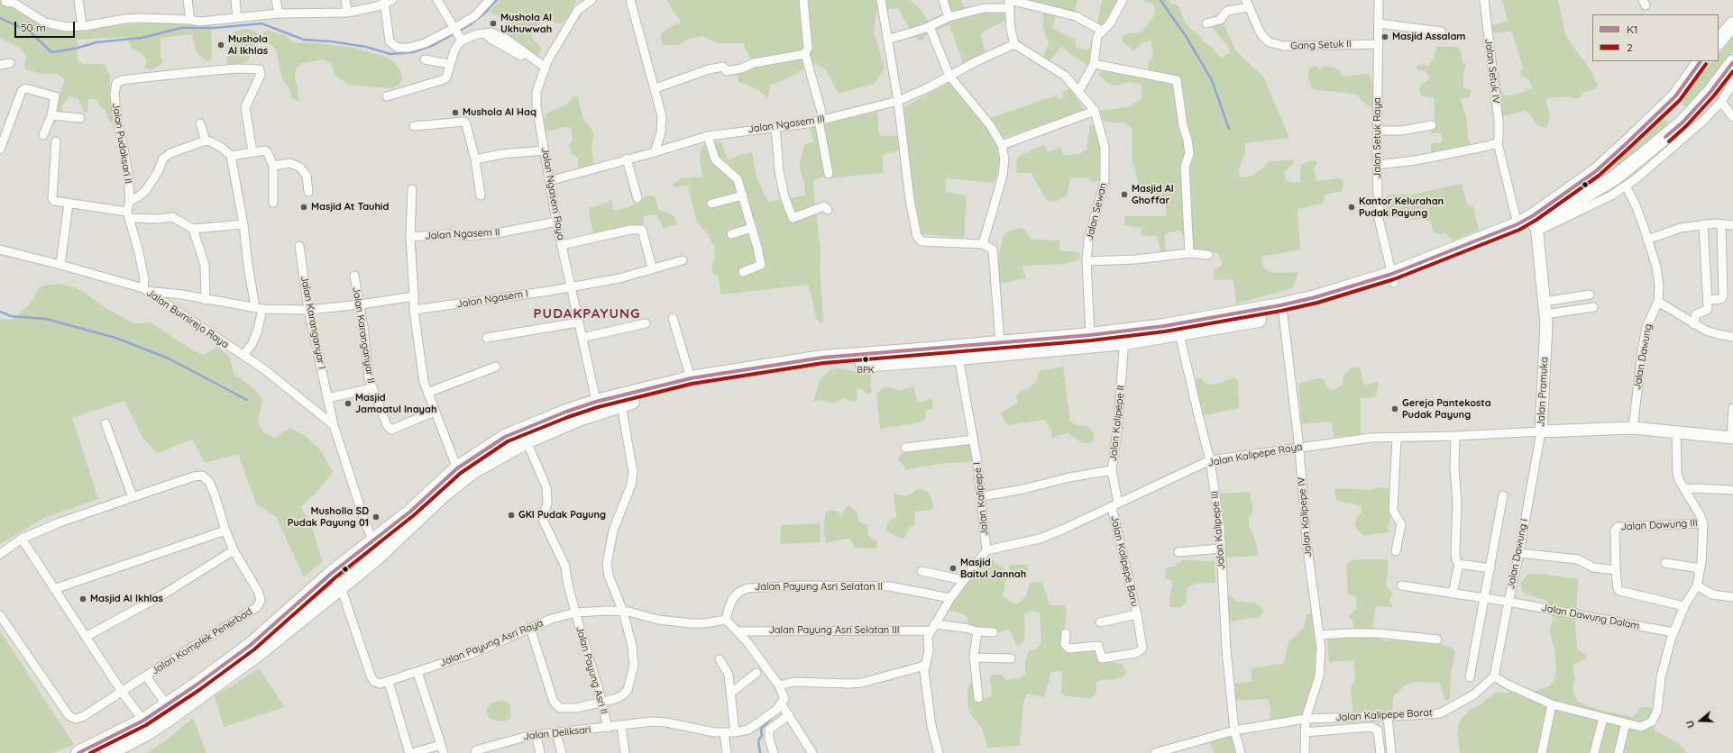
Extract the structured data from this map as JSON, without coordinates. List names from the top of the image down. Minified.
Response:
{"streets":{"main road":["Jalan Pramuka"],"street":["Gang Setuk II","Jalan Setuk IV","Jalan Ngasem III","Jalan Setuk Raya","Jalan Pudaksari II","Jalan Ngasem Raya","Jalan Sewan","Jalan Ngasem II","Jalan Ngasem I","Jalan Bumirejo Raya","Jalan Karanganyar I","Jalan Karanganyar II","Jalan Dawung","Jalan Kalipepe II","Jalan Kalipepe Raya","Jalan Kalipepe I","Jalan Kalipepe IV","Jalan Dawung III","Jalan Kalipepe III","Jalan Dawung I","Jalan Kalipepe Baru","Jalan Payung Asri Selatan II","Jalan Dawung Dalam","Jalan Payung Asri Selatan III","Jalan Komplek Penerbad","Jalan Payung Asri Raya","Jalan Payung Asri II","Jalan Kalipepe Barat","Jalan Deliksari"]},"crossings":[["Gang Setuk II","Jalan Setuk Raya"],["Jalan Ngasem III","Jalan Ngasem Raya"],["Jalan Ngasem III","Jalan Sewan"],["Jalan Ngasem Raya","Jalan Ngasem II"],["Jalan Ngasem Raya","Jalan Ngasem I"],["Jalan Bumirejo Raya","Jalan Karanganyar I"],["Jalan Dawung","Jalan Pramuka"],["Jalan Pramuka","Jalan Kalipepe Raya"],["Jalan Pramuka","Jalan Dawung III"],["Jalan Pramuka","Jalan Dawung I"],["Jalan Kalipepe II","Jalan Kalipepe Raya"],["Jalan Kalipepe II","Jalan Kalipepe Baru"],["Jalan Kalipepe Raya","Jalan Kalipepe I"],["Jalan Kalipepe Raya","Jalan Kalipepe IV"],["Jalan Kalipepe Raya","Jalan Kalipepe III"],["Jalan Kalipepe Raya","Jalan Dawung I"],["Jalan Kalipepe Raya","Jalan Kalipepe Baru"],["Jalan Kalipepe IV","Jalan Kalipepe Barat"],["Jalan Dawung I","Jalan Dawung Dalam"],["Jalan Dawung I","Jalan Kalipepe Barat"],["Jalan Payung Asri Selatan II","Jalan Payung Asri Raya"],["Jalan Payung Asri Raya","Jalan Payung Asri II"],["Jalan Payung Asri II","Jalan Deliksari"]],"districts":["PUDAKPAYUNG"],"places":["Mushola Al Ukhuwwah","Masjid Assalam","Mushola Al Ikhlas","Mushola Al Haq","Masjid Al Ghoffar","Masjid At Tauhid","Kantor Kelurahan Pudak Payung","BPK","Masjid Jamaatul Inayah","Gereja Pantekosta Pudak Payung","GKI Pudak Payung","Musholla SD Pudak Payung 01","Masjid Baitul Jannah","Masjid Al Ikhlas"],"lines":["transit line K1","transit line 2"],"legend":["K1","2"],"scale_bar":"50 m","north":"left"}
